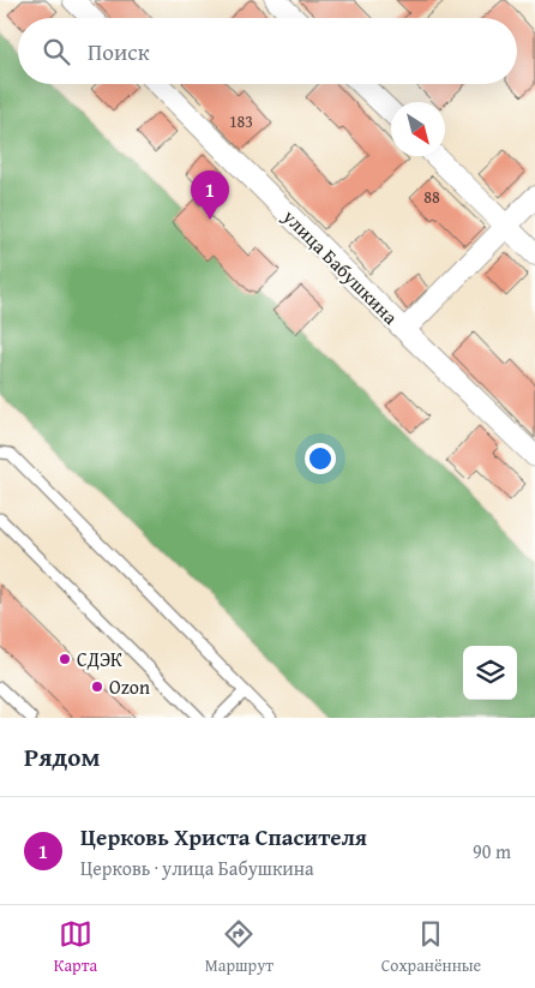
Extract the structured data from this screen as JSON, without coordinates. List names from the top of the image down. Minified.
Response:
{"streets":{"street":["улица Бабушкина"]},"places":["СДЭК","Ozon"],"house_numbers":["183","88"],"north":"bottom right","page":{"search":"Поиск","pins":"1","heading":"Рядом","list":[{"mark":"1","name":"Церковь Христа Спасителя","note":"Церковь · улица Бабушкина","value":"90 m"}],"nav":["Карта","Маршрут","Сохранённые"]}}
